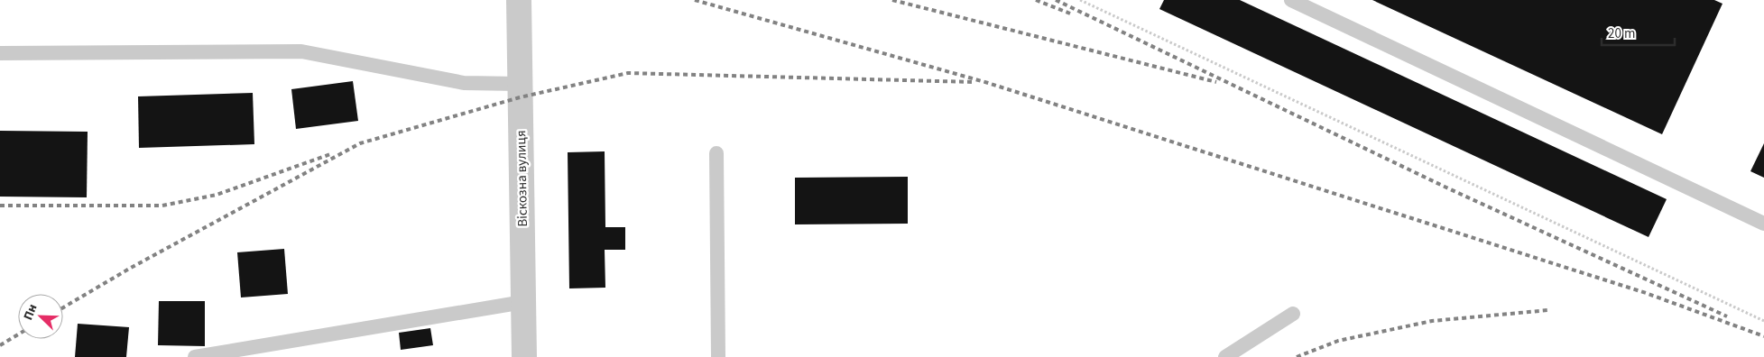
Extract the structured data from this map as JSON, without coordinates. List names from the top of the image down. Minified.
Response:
{"streets":{"street":["Віскозна вулиця"]},"scale_bar":"20 m","north":"top left"}
